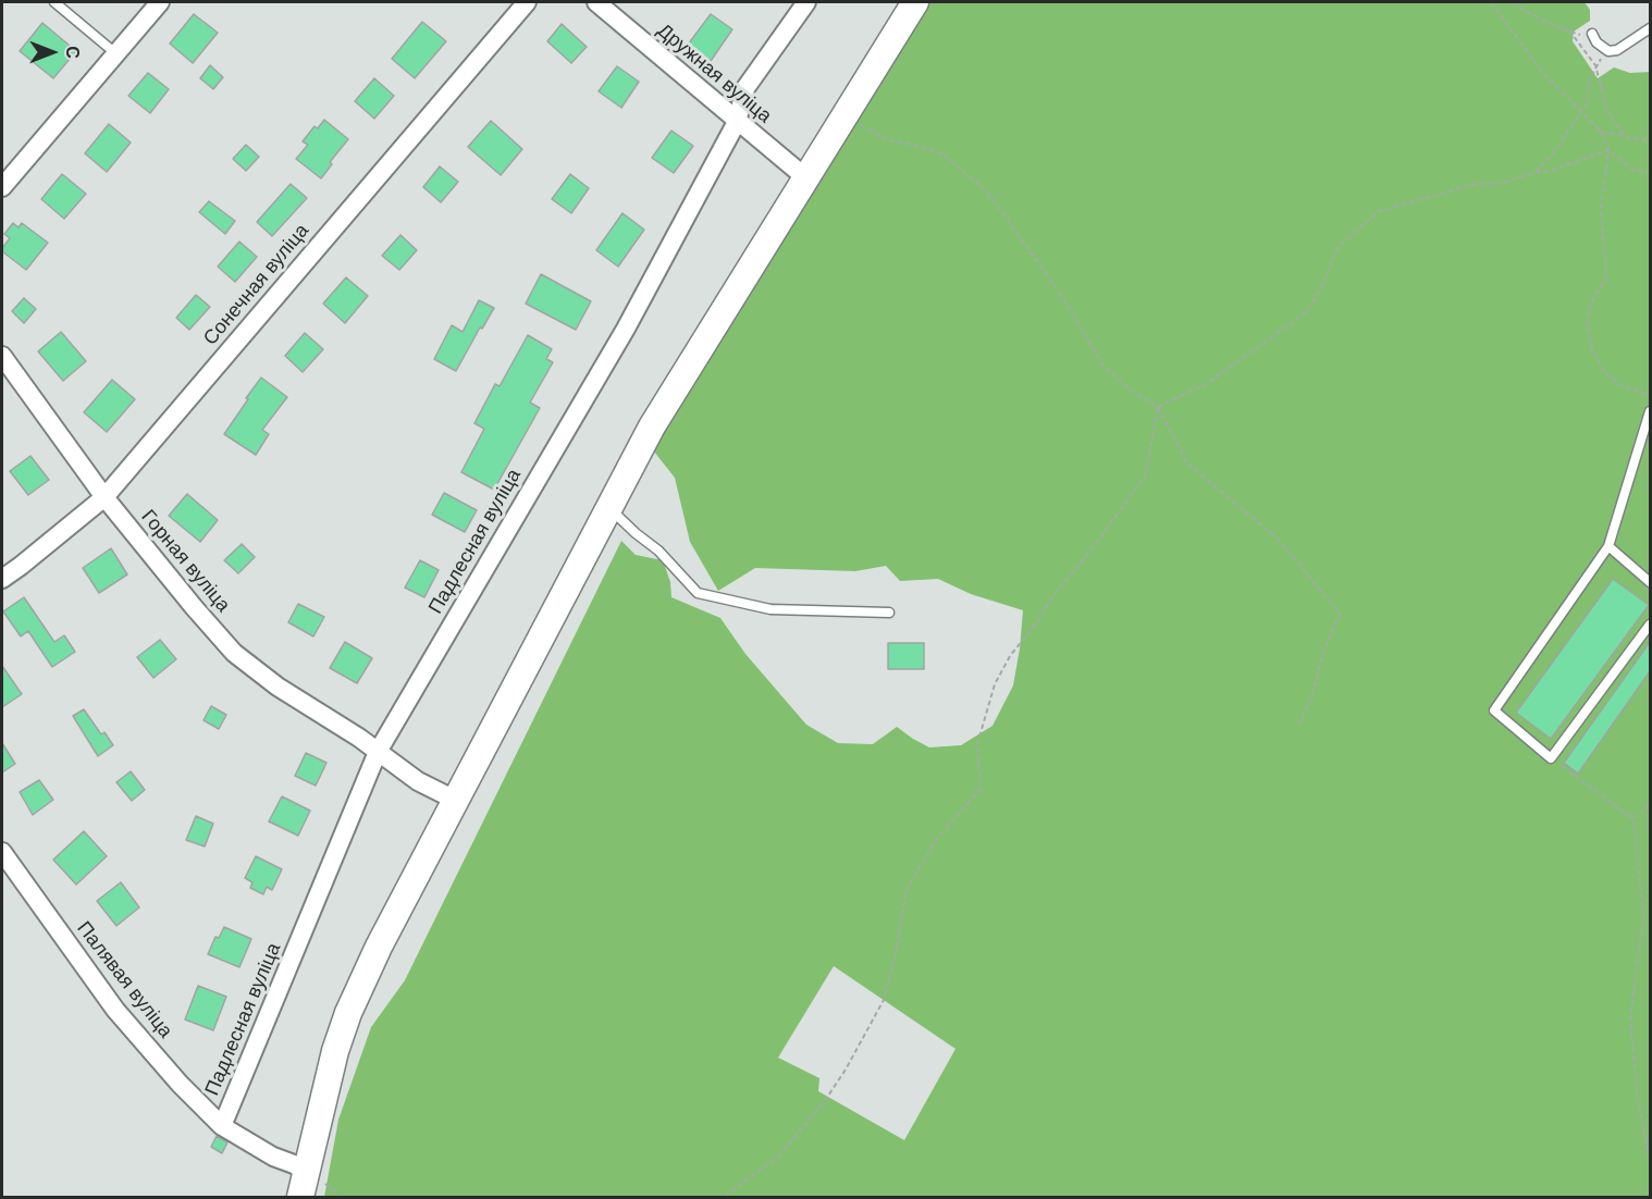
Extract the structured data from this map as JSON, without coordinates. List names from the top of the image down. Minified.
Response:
{"streets":{"street":["Дружная вуліца","Сонечная вуліца","Падлесная вуліца","Горная вуліца","Палявая вуліца"]},"crossings":[["Дружная вуліца","Падлесная вуліца"],["Сонечная вуліца","Горная вуліца"],["Падлесная вуліца","Горная вуліца"],["Падлесная вуліца","Палявая вуліца"]],"north":"right"}
